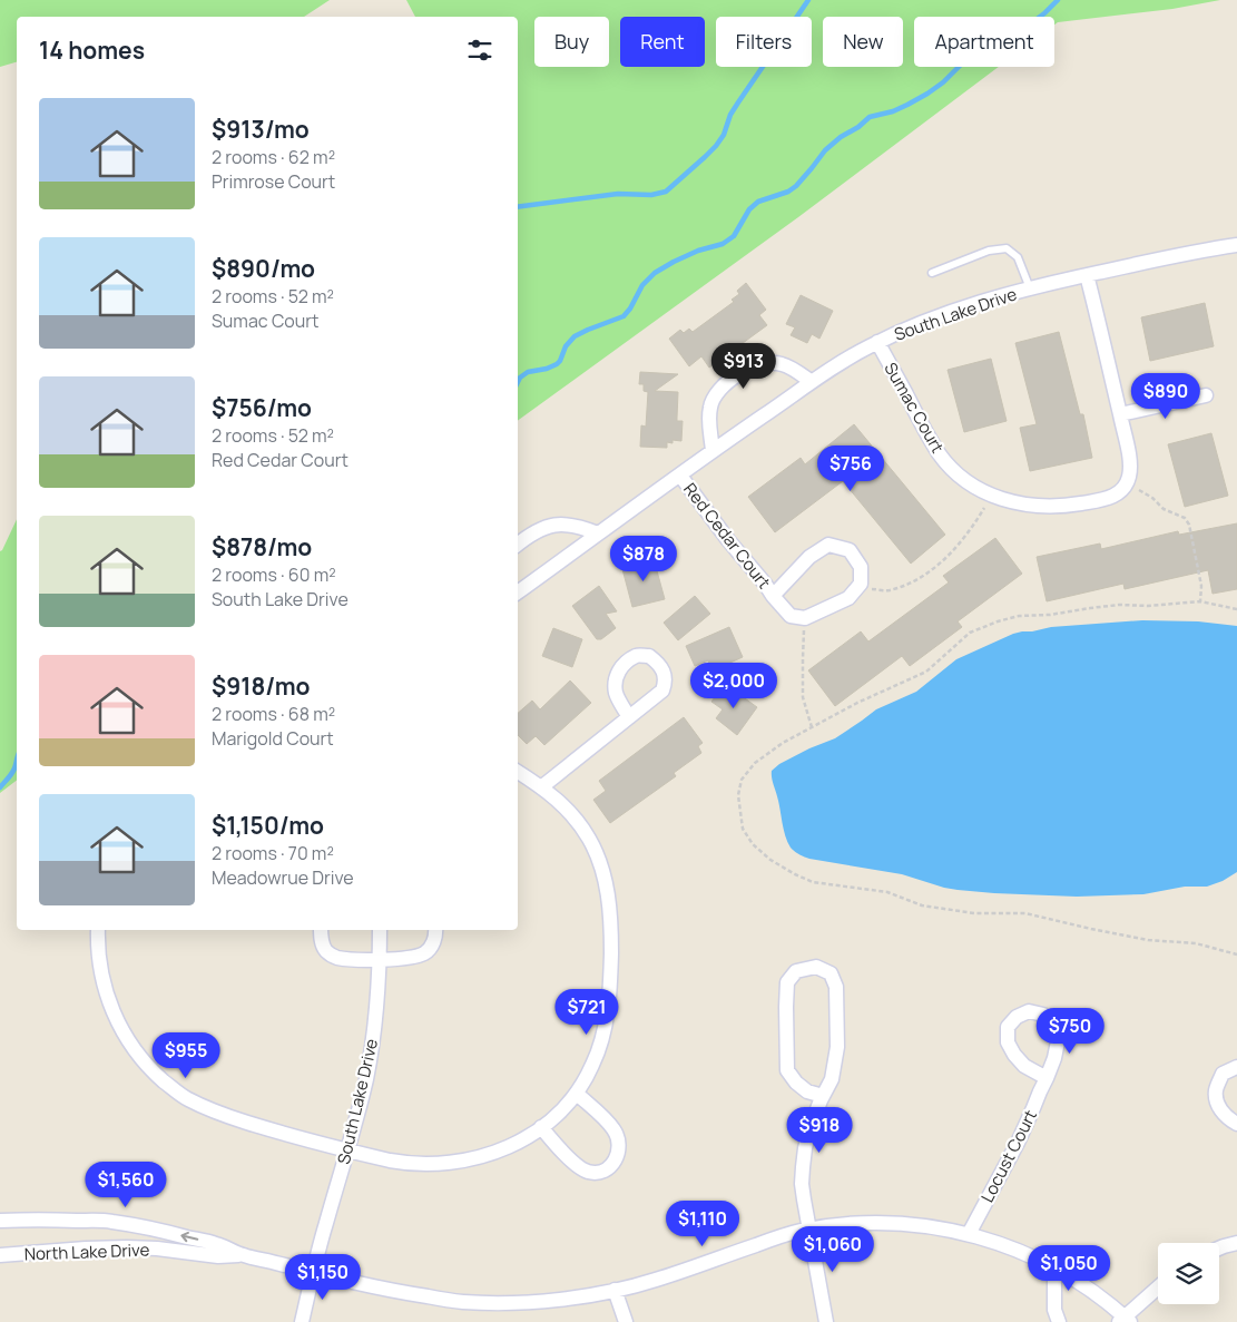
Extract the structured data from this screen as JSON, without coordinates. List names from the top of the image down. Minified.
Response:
{"streets":{"street":["South Lake Drive","Sumac Court","Red Cedar Court","Locust Court","North Lake Drive"]},"crossings":[["South Lake Drive","Sumac Court"],["South Lake Drive","Red Cedar Court"],["South Lake Drive","North Lake Drive"],["Locust Court","North Lake Drive"]],"page":{"chip":["Buy","Rent","Filters","New","Apartment"],"heading":"14 homes","list":[{"name":"$913/mo","note":"2 rooms · 62 m² · Primrose Court"},{"name":"$890/mo","note":"2 rooms · 52 m² · Sumac Court"},{"name":"$756/mo","note":"2 rooms · 52 m² · Red Cedar Court"},{"name":"$878/mo","note":"2 rooms · 60 m² · South Lake Drive"},{"name":"$918/mo","note":"2 rooms · 68 m² · Marigold Court"},{"name":"$1,150/mo","note":"2 rooms · 70 m² · Meadowrue Drive"}],"price":["$913","$890","$756","$878","$2,000","$721","$750","$955","$918","$1,560","$1,110","$1,060","$1,050","$1,150"]}}
